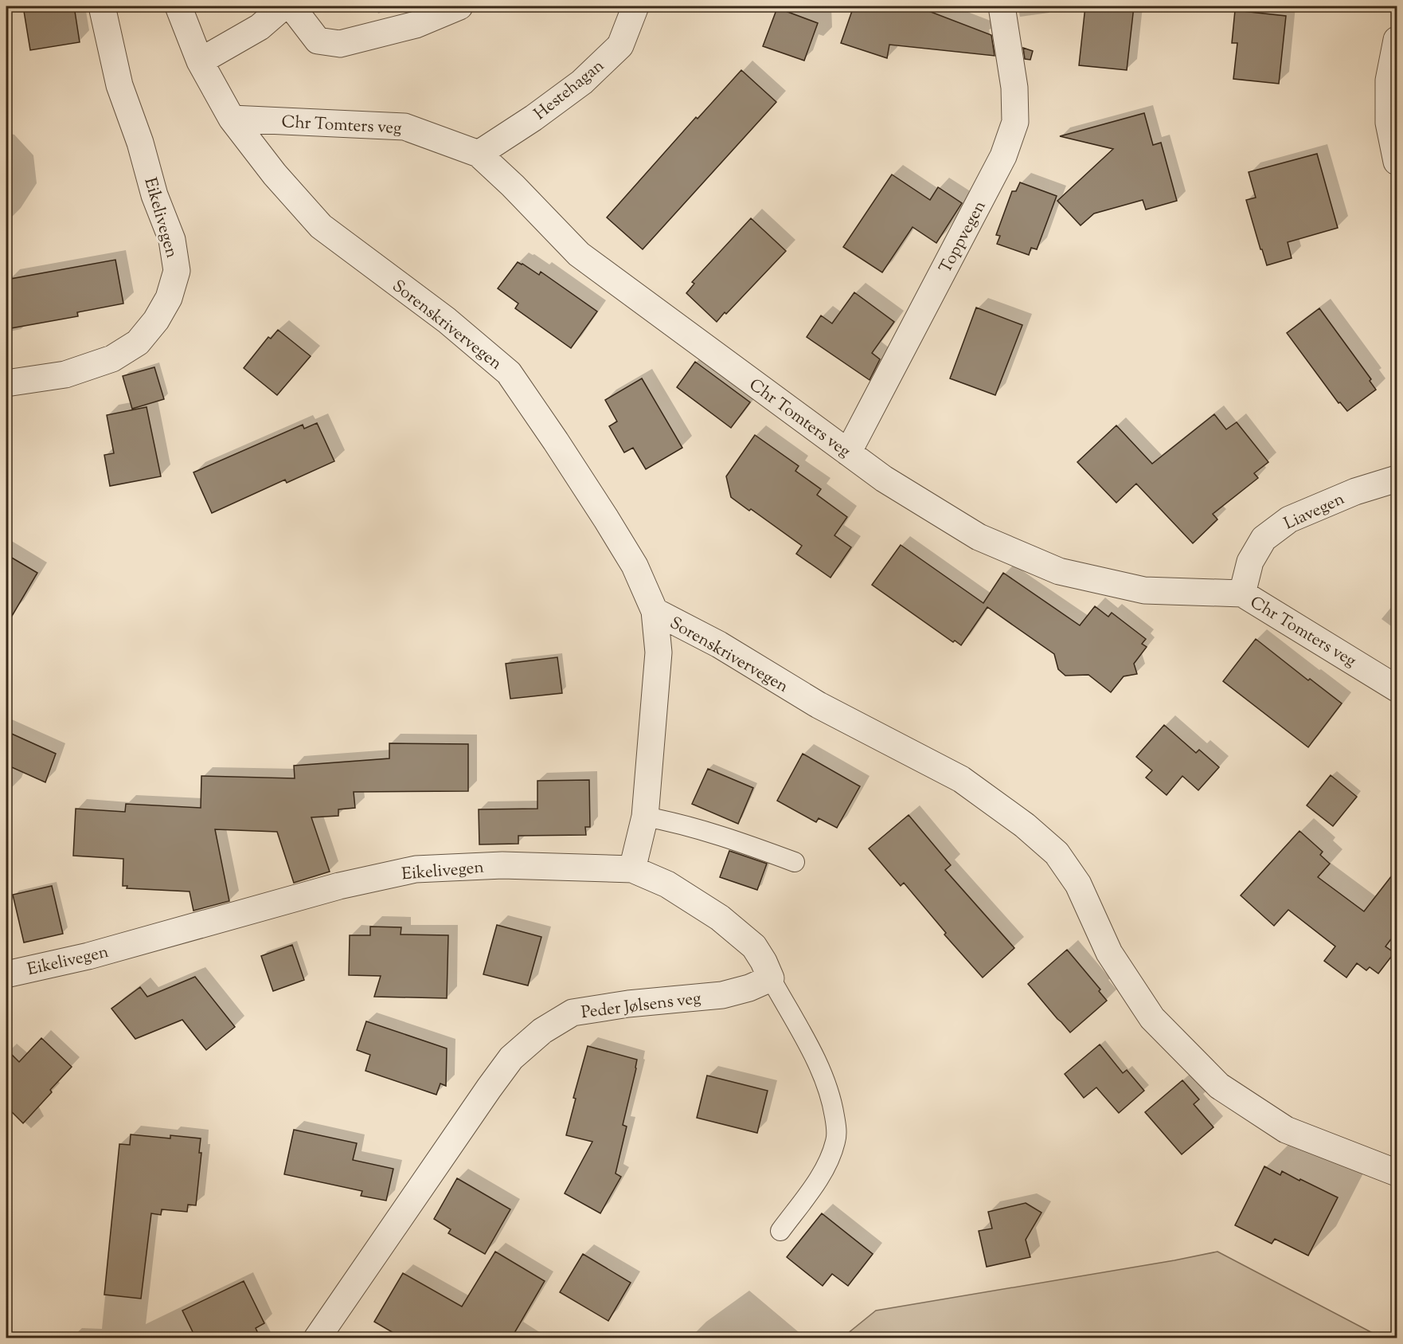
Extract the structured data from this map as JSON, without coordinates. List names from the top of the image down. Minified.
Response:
{"streets":{"street":["Hestehagan","Chr Tomters veg","Eikelivegen","Toppvegen","Sorenskrivervegen","Liavegen","Peder Jølsens veg"]},"crossings":[["Hestehagan","Chr Tomters veg"],["Chr Tomters veg","Toppvegen"],["Chr Tomters veg","Sorenskrivervegen"],["Chr Tomters veg","Liavegen"]]}
